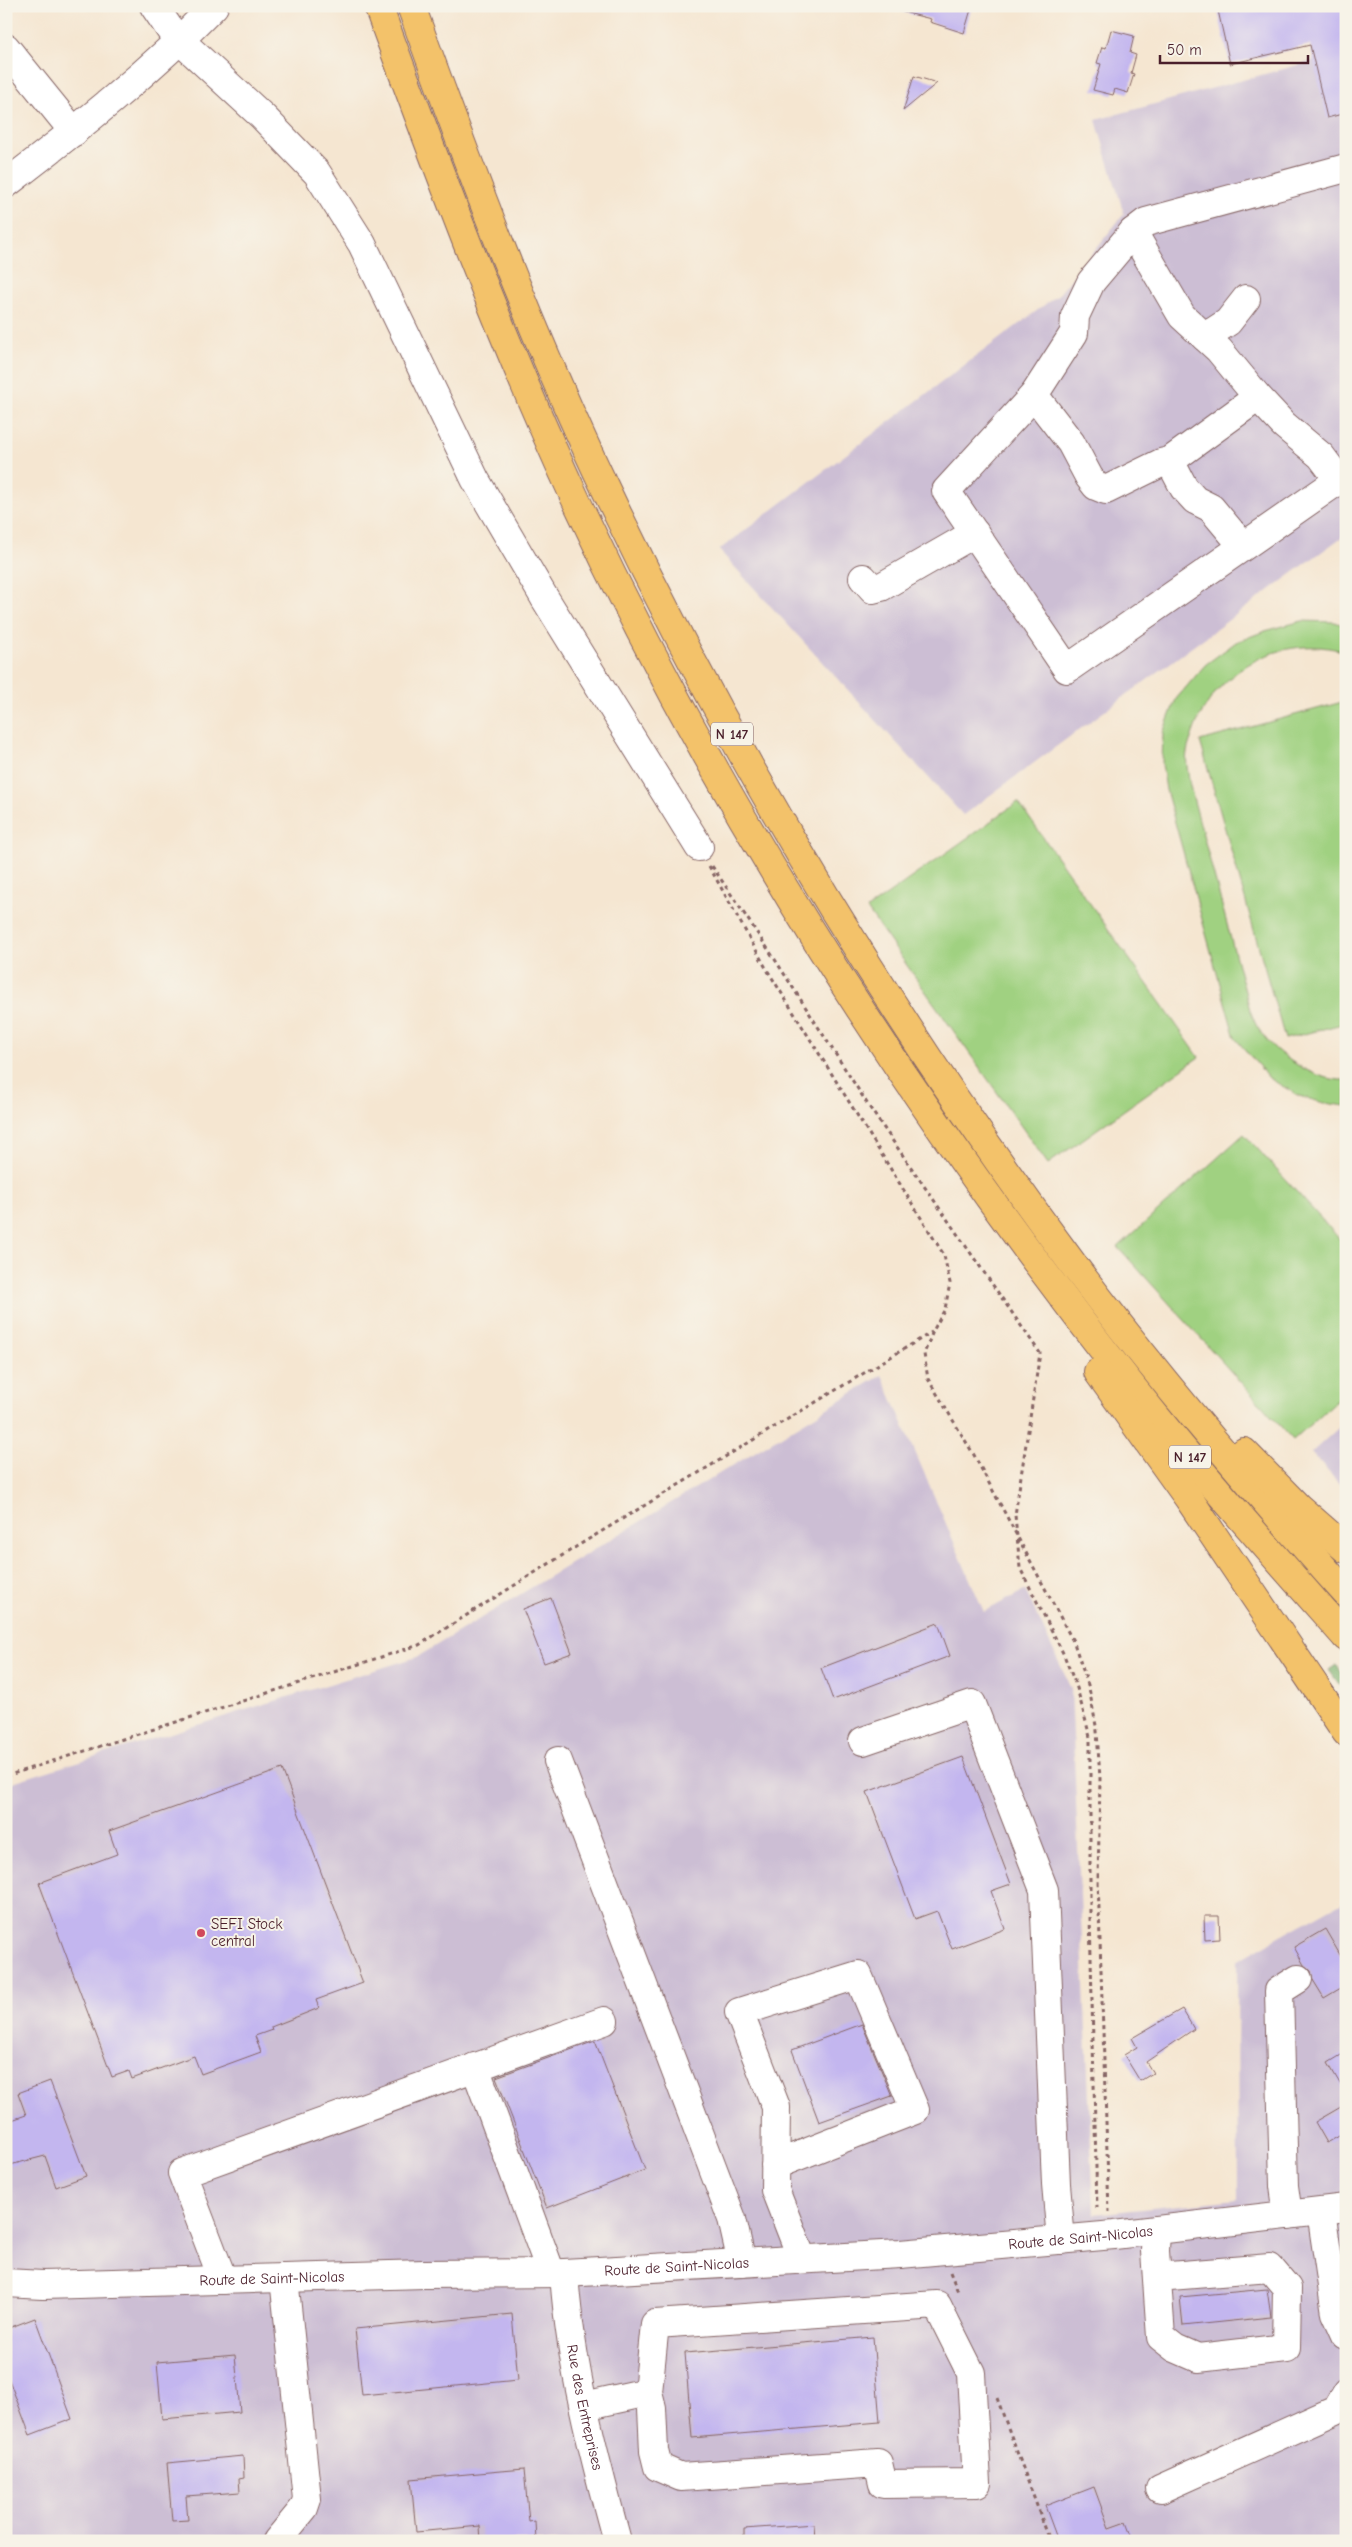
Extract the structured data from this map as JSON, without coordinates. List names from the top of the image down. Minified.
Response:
{"streets":{"highway":["N 147"],"street":["Route de Saint-Nicolas","Rue des Entreprises"]},"crossings":[["Route de Saint-Nicolas","Rue des Entreprises"]],"places":["SEFI Stock central"],"scale_bar":"50 m"}
